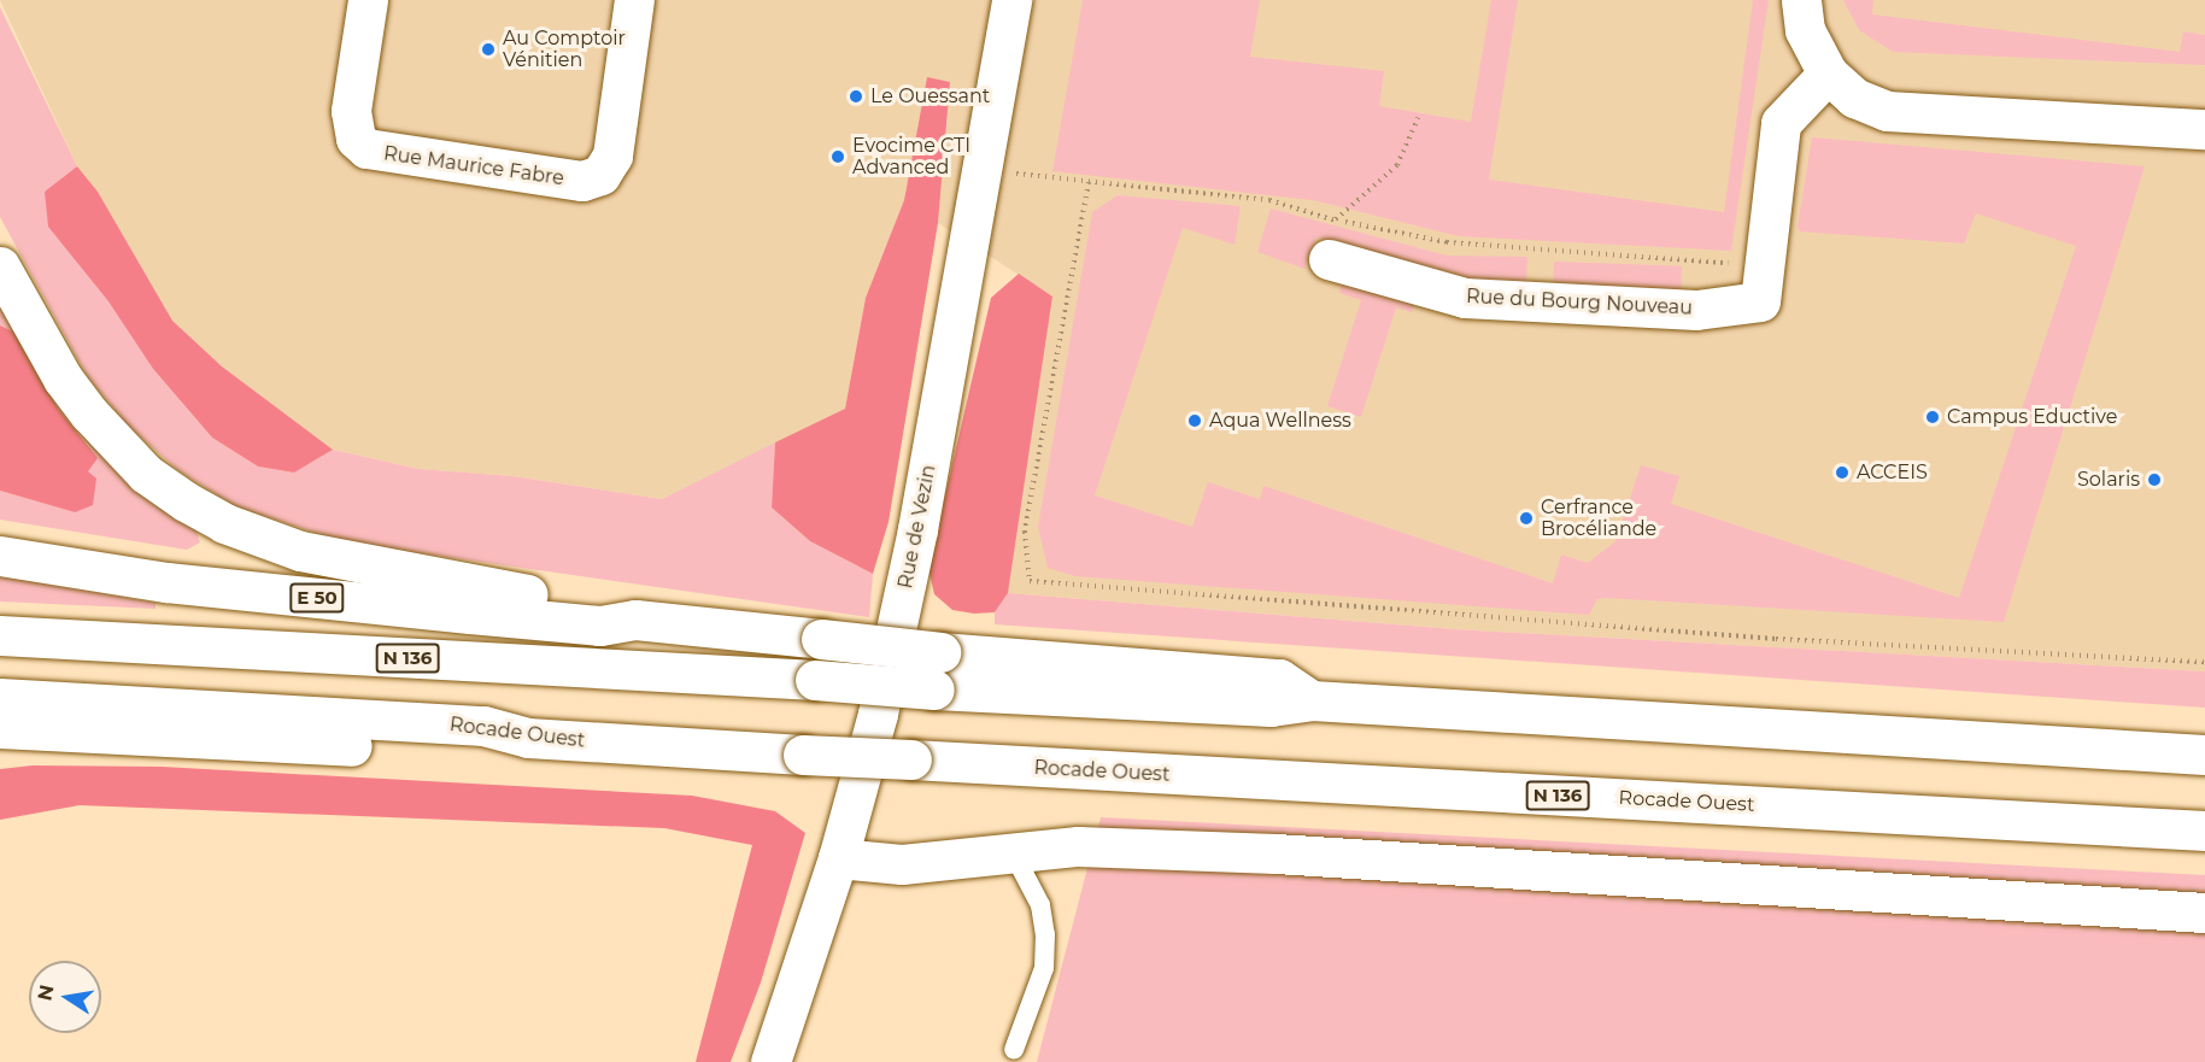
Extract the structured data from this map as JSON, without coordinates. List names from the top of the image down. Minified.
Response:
{"streets":{"main road":["Rue Maurice Fabre","Rue du Bourg Nouveau","Rue de Vezin","E 50","N 136","Rocade Ouest"]},"places":["Au Comptoir Vénitien","Le Ouessant","Evocime CTI Advanced","Campus Eductive","Aqua Wellness","ACCEIS","Solaris","Cerfrance Brocéliande"],"north":"left"}
